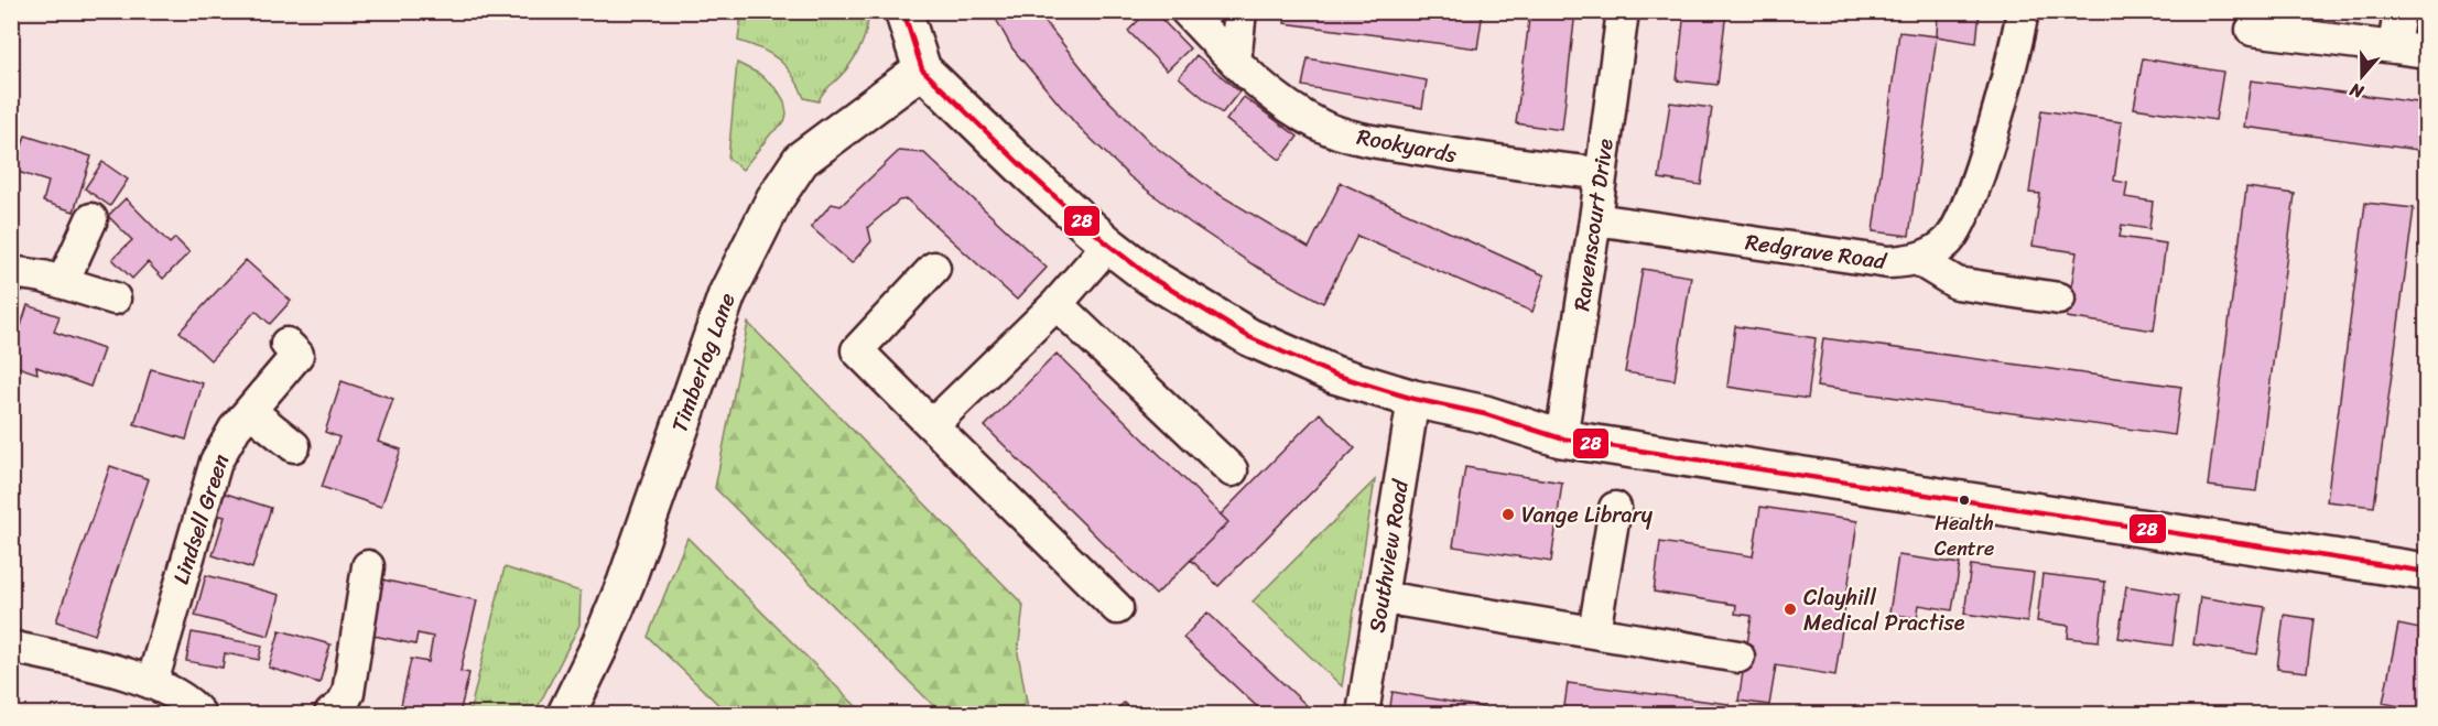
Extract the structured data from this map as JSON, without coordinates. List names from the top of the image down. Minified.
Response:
{"streets":{"street":["Rookyards","Ravenscourt Drive","Redgrave Road","Timberlog Lane","Lindsell Green","Southview Road"]},"crossings":[["Rookyards","Ravenscourt Drive"],["Ravenscourt Drive","Redgrave Road"]],"places":["Health Centre","Vange Library","Clayhill Medical Practise"],"lines":["transit line 28"],"north":"bottom"}
